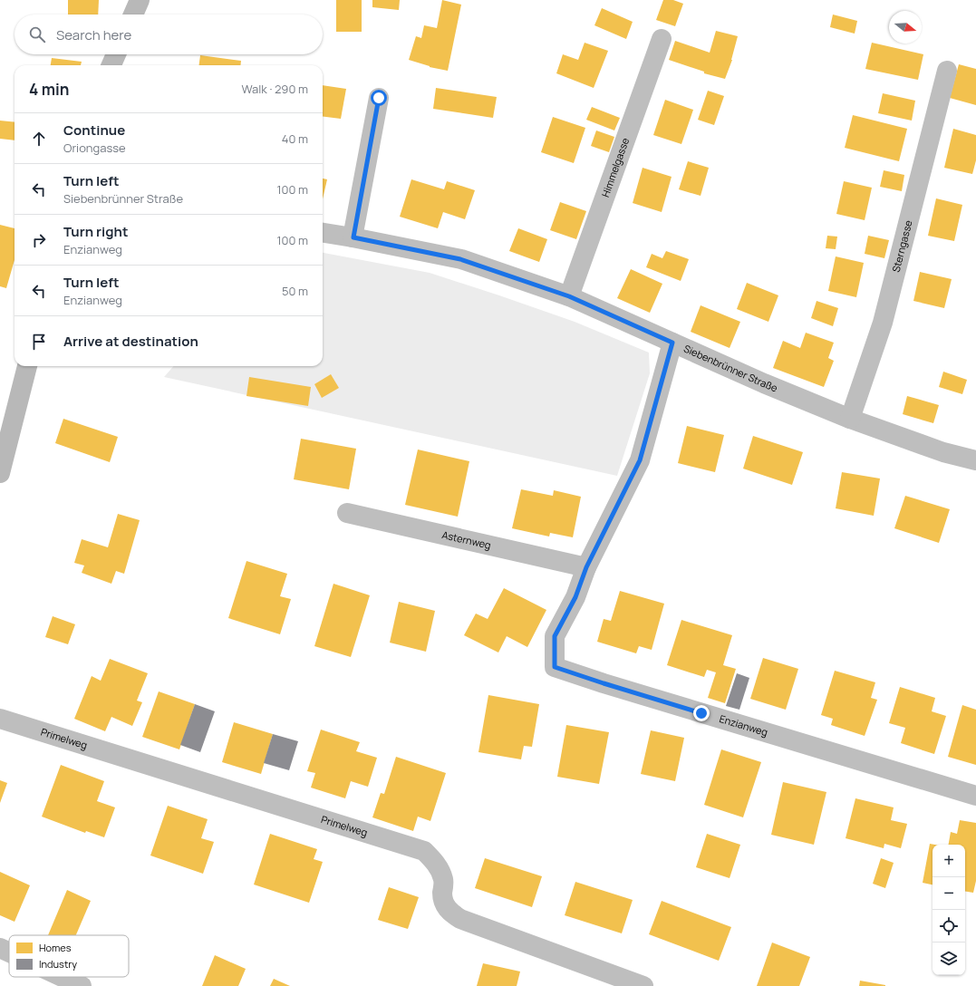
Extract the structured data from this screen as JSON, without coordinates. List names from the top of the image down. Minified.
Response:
{"streets":{"street":["Himmelgasse","Sterngasse","Siebenbrünner Straße","Asternweg","Enzianweg","Primelweg"]},"crossings":[["Himmelgasse","Siebenbrünner Straße"],["Sterngasse","Siebenbrünner Straße"],["Siebenbrünner Straße","Enzianweg"],["Asternweg","Enzianweg"]],"legend":["Homes","Industry"],"north":"right","page":{"search":"Search here","heading":["4 min","Walk · 290 m"],"list":[["Continue","Oriongasse","40 m"],["Turn left","Siebenbrünner Straße","100 m"],["Turn right","Enzianweg","100 m"],["Turn left","Enzianweg","50 m"],"Arrive at destination"],"map_buttons":["+","−"]}}
